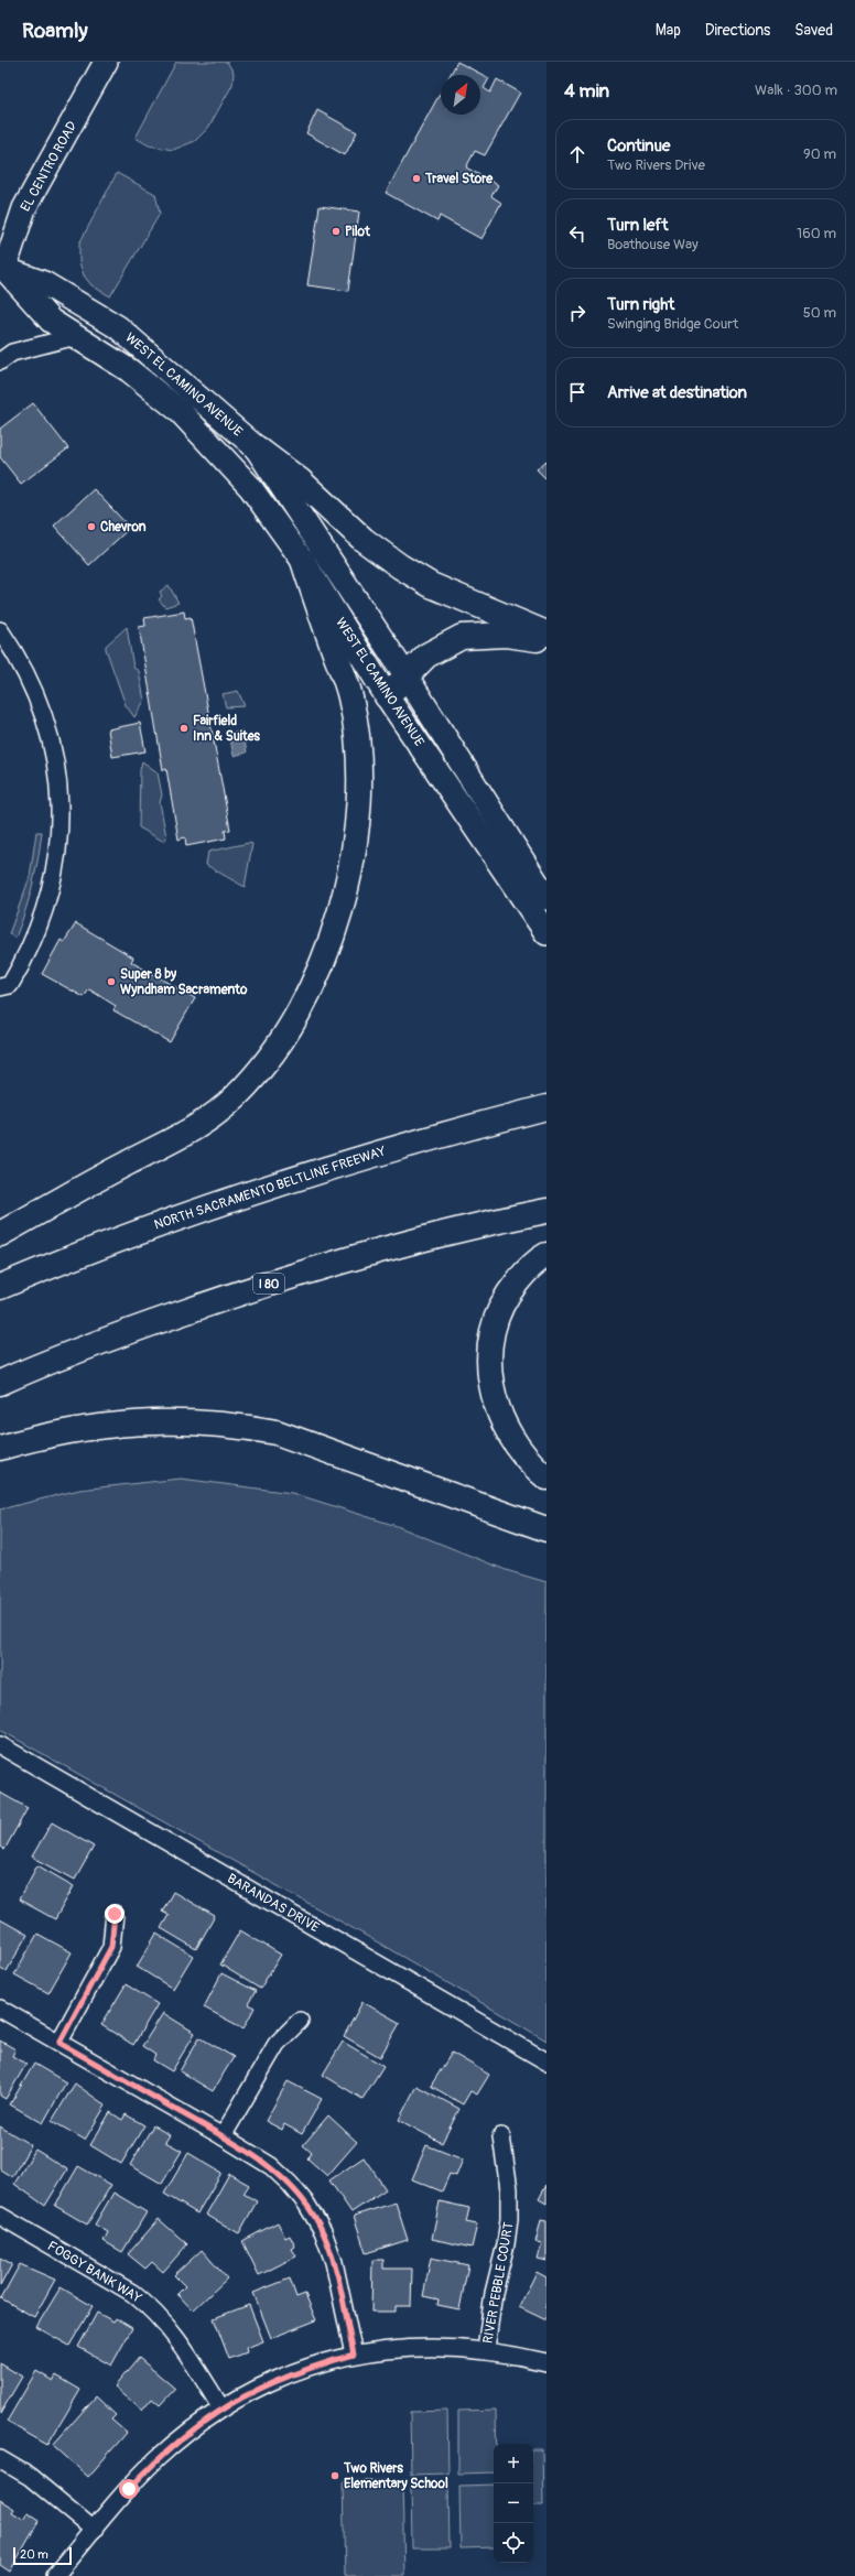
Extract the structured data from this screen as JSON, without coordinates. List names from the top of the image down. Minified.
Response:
{"streets":{"highway":["NORTH SACRAMENTO BELTLINE FREEWAY","I 80"],"main road":["EL CENTRO ROAD","WEST EL CAMINO AVENUE"],"street":["BARANDAS DRIVE","FOGGY BANK WAY","RIVER PEBBLE COURT"]},"crossings":[["EL CENTRO ROAD","WEST EL CAMINO AVENUE"]],"places":["Travel Store","Pilot","Chevron","Fairfield Inn & Suites","Super 8 by Wyndham Sacramento","Two Rivers Elementary School"],"scale_bar":"20 m","north":"top right","page":{"header":"Roamly","nav":["Map","Directions","Saved"],"heading":["4 min","Walk · 300 m"],"list":[["Continue","Two Rivers Drive","90 m"],["Turn left","Boathouse Way","160 m"],["Turn right","Swinging Bridge Court","50 m"],"Arrive at destination"],"map_buttons":["+","−"],"scale":"20 m"}}
